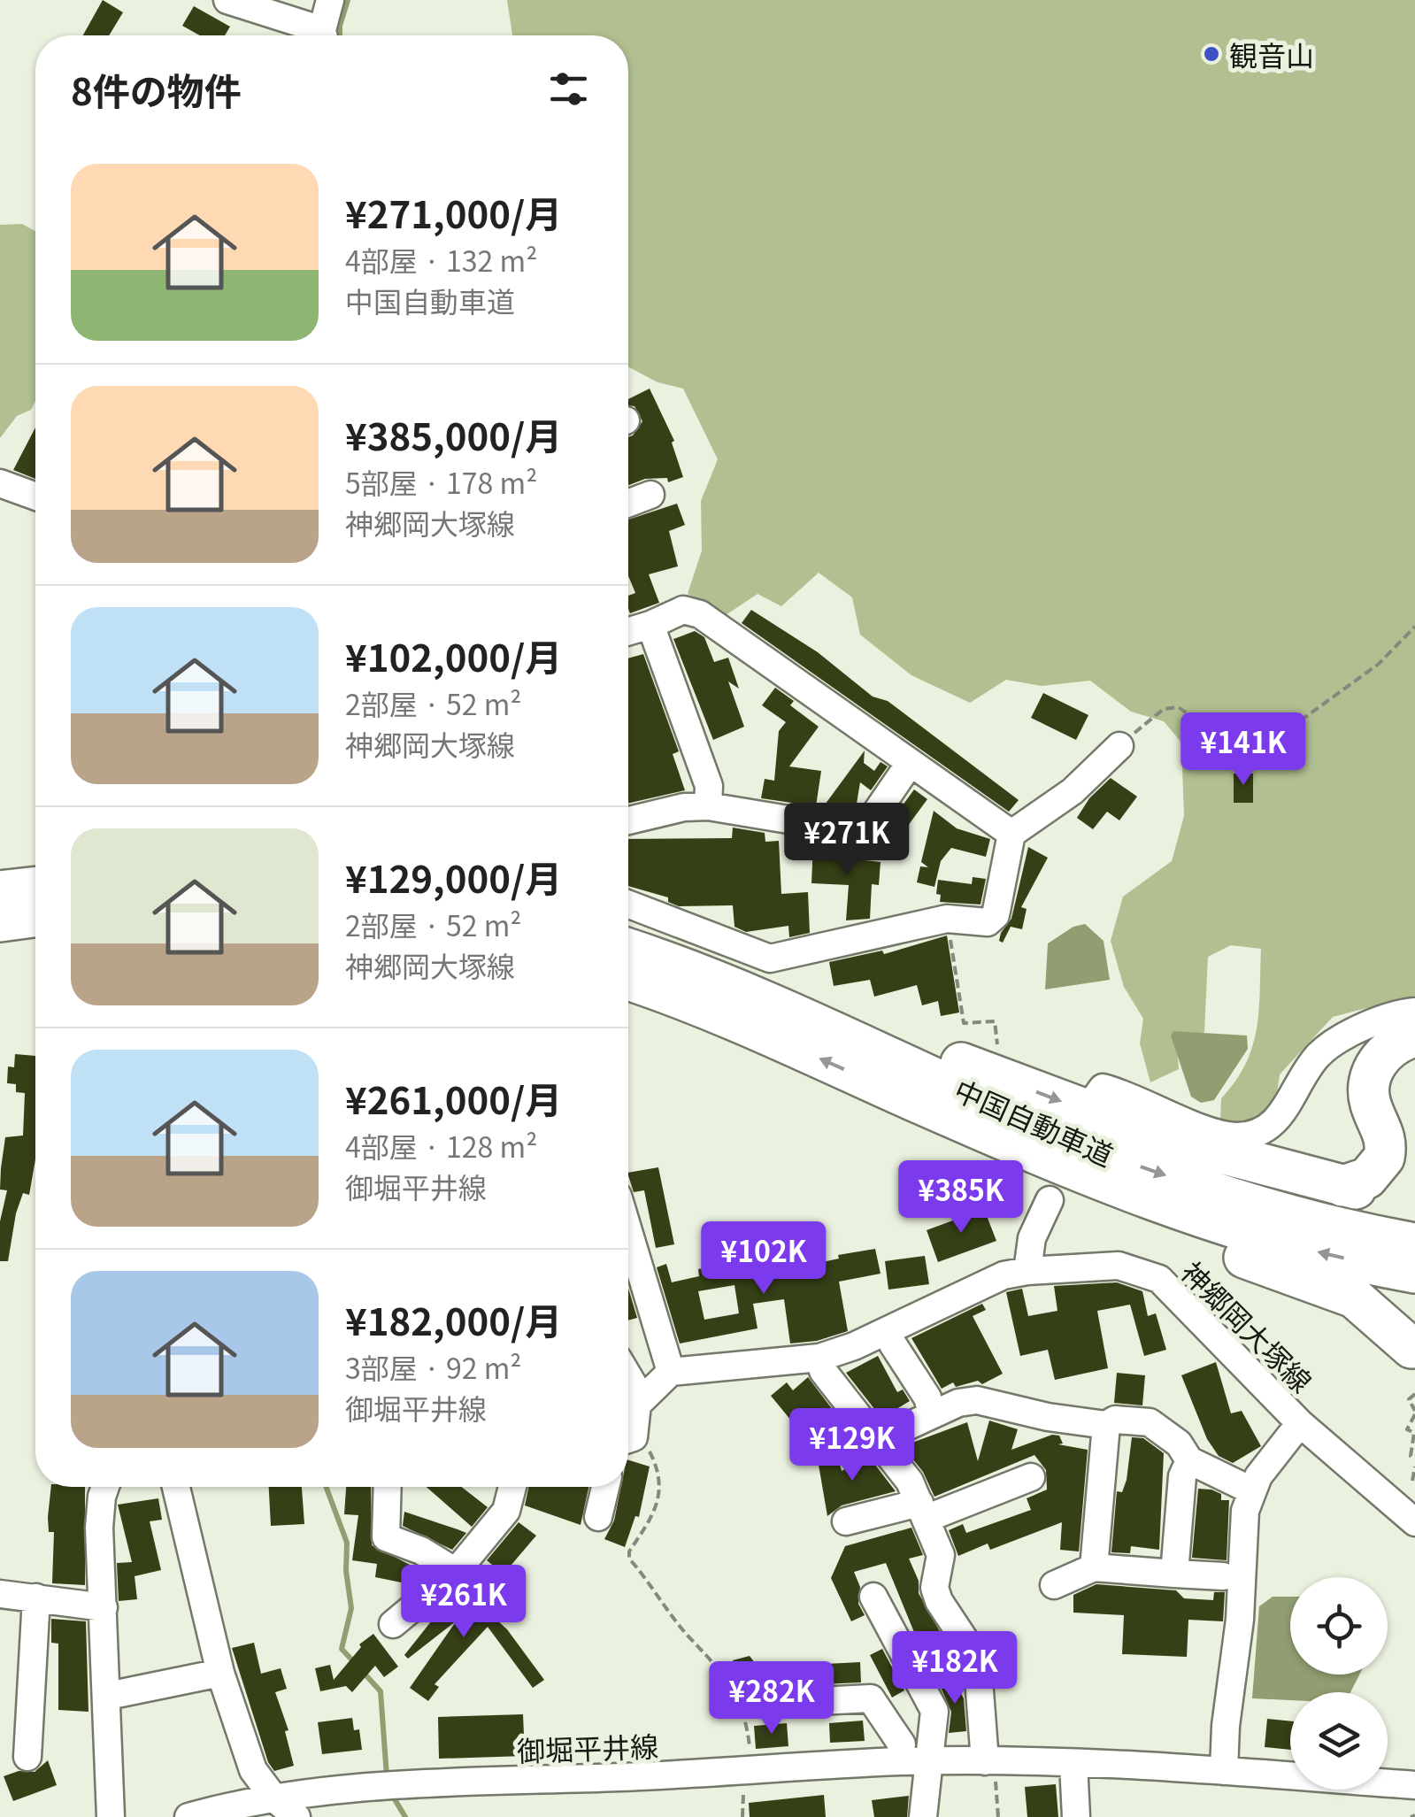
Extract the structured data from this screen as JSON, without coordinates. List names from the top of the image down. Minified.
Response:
{"streets":{"highway":["中国自動車道"],"street":["神郷岡大塚線","御堀平井線"]},"crossings":[["神郷岡大塚線","御堀平井線"]],"places":["観音山"],"page":{"heading":"8件の物件","list":[{"name":"¥271,000/月","note":"4部屋 · 132 m² · 中国自動車道"},{"name":"¥385,000/月","note":"5部屋 · 178 m² · 神郷岡大塚線"},{"name":"¥102,000/月","note":"2部屋 · 52 m² · 神郷岡大塚線"},{"name":"¥129,000/月","note":"2部屋 · 52 m² · 神郷岡大塚線"},{"name":"¥261,000/月","note":"4部屋 · 128 m² · 御堀平井線"},{"name":"¥182,000/月","note":"3部屋 · 92 m² · 御堀平井線"}],"price":["¥141K","¥271K","¥385K","¥102K","¥129K","¥261K","¥182K","¥282K"]}}
